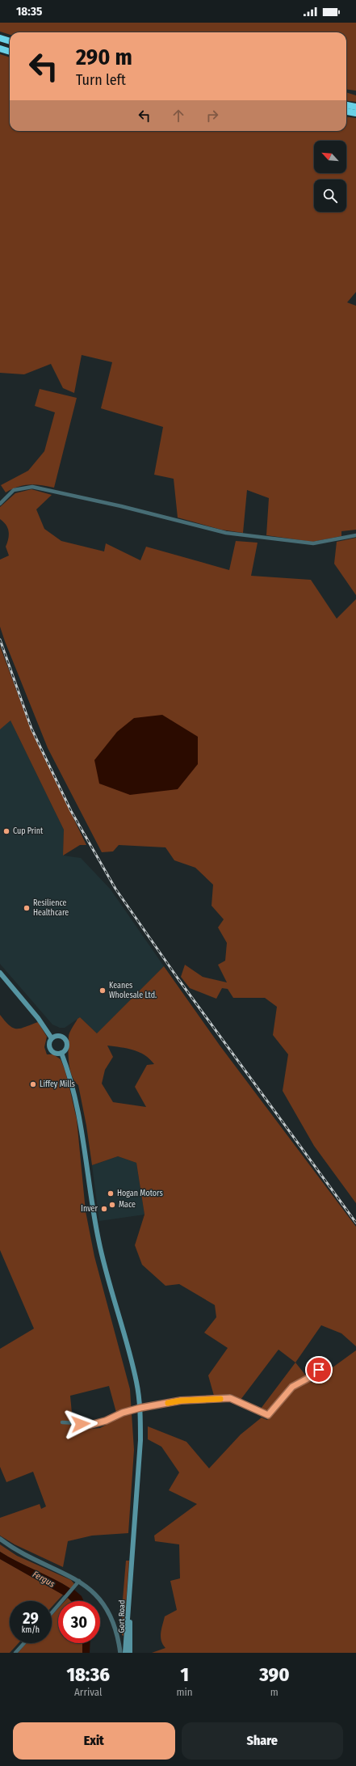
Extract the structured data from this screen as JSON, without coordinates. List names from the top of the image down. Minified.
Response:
{"streets":{"main road":["Gort Road"]},"water":["Fergus"],"places":["Cup Print","Resilience Healthcare","Keanes Wholesale Ltd.","Liffey Mills","Hogan Motors","Mace","Inver"],"north":"top left","page":{"status":"18:35","turn":["290 m","Turn left"],"speed":"29 km/h","limit":"30","eta":["18:36","Arrival","1","min","390","m"],"buttons":["Exit","Share"]}}
